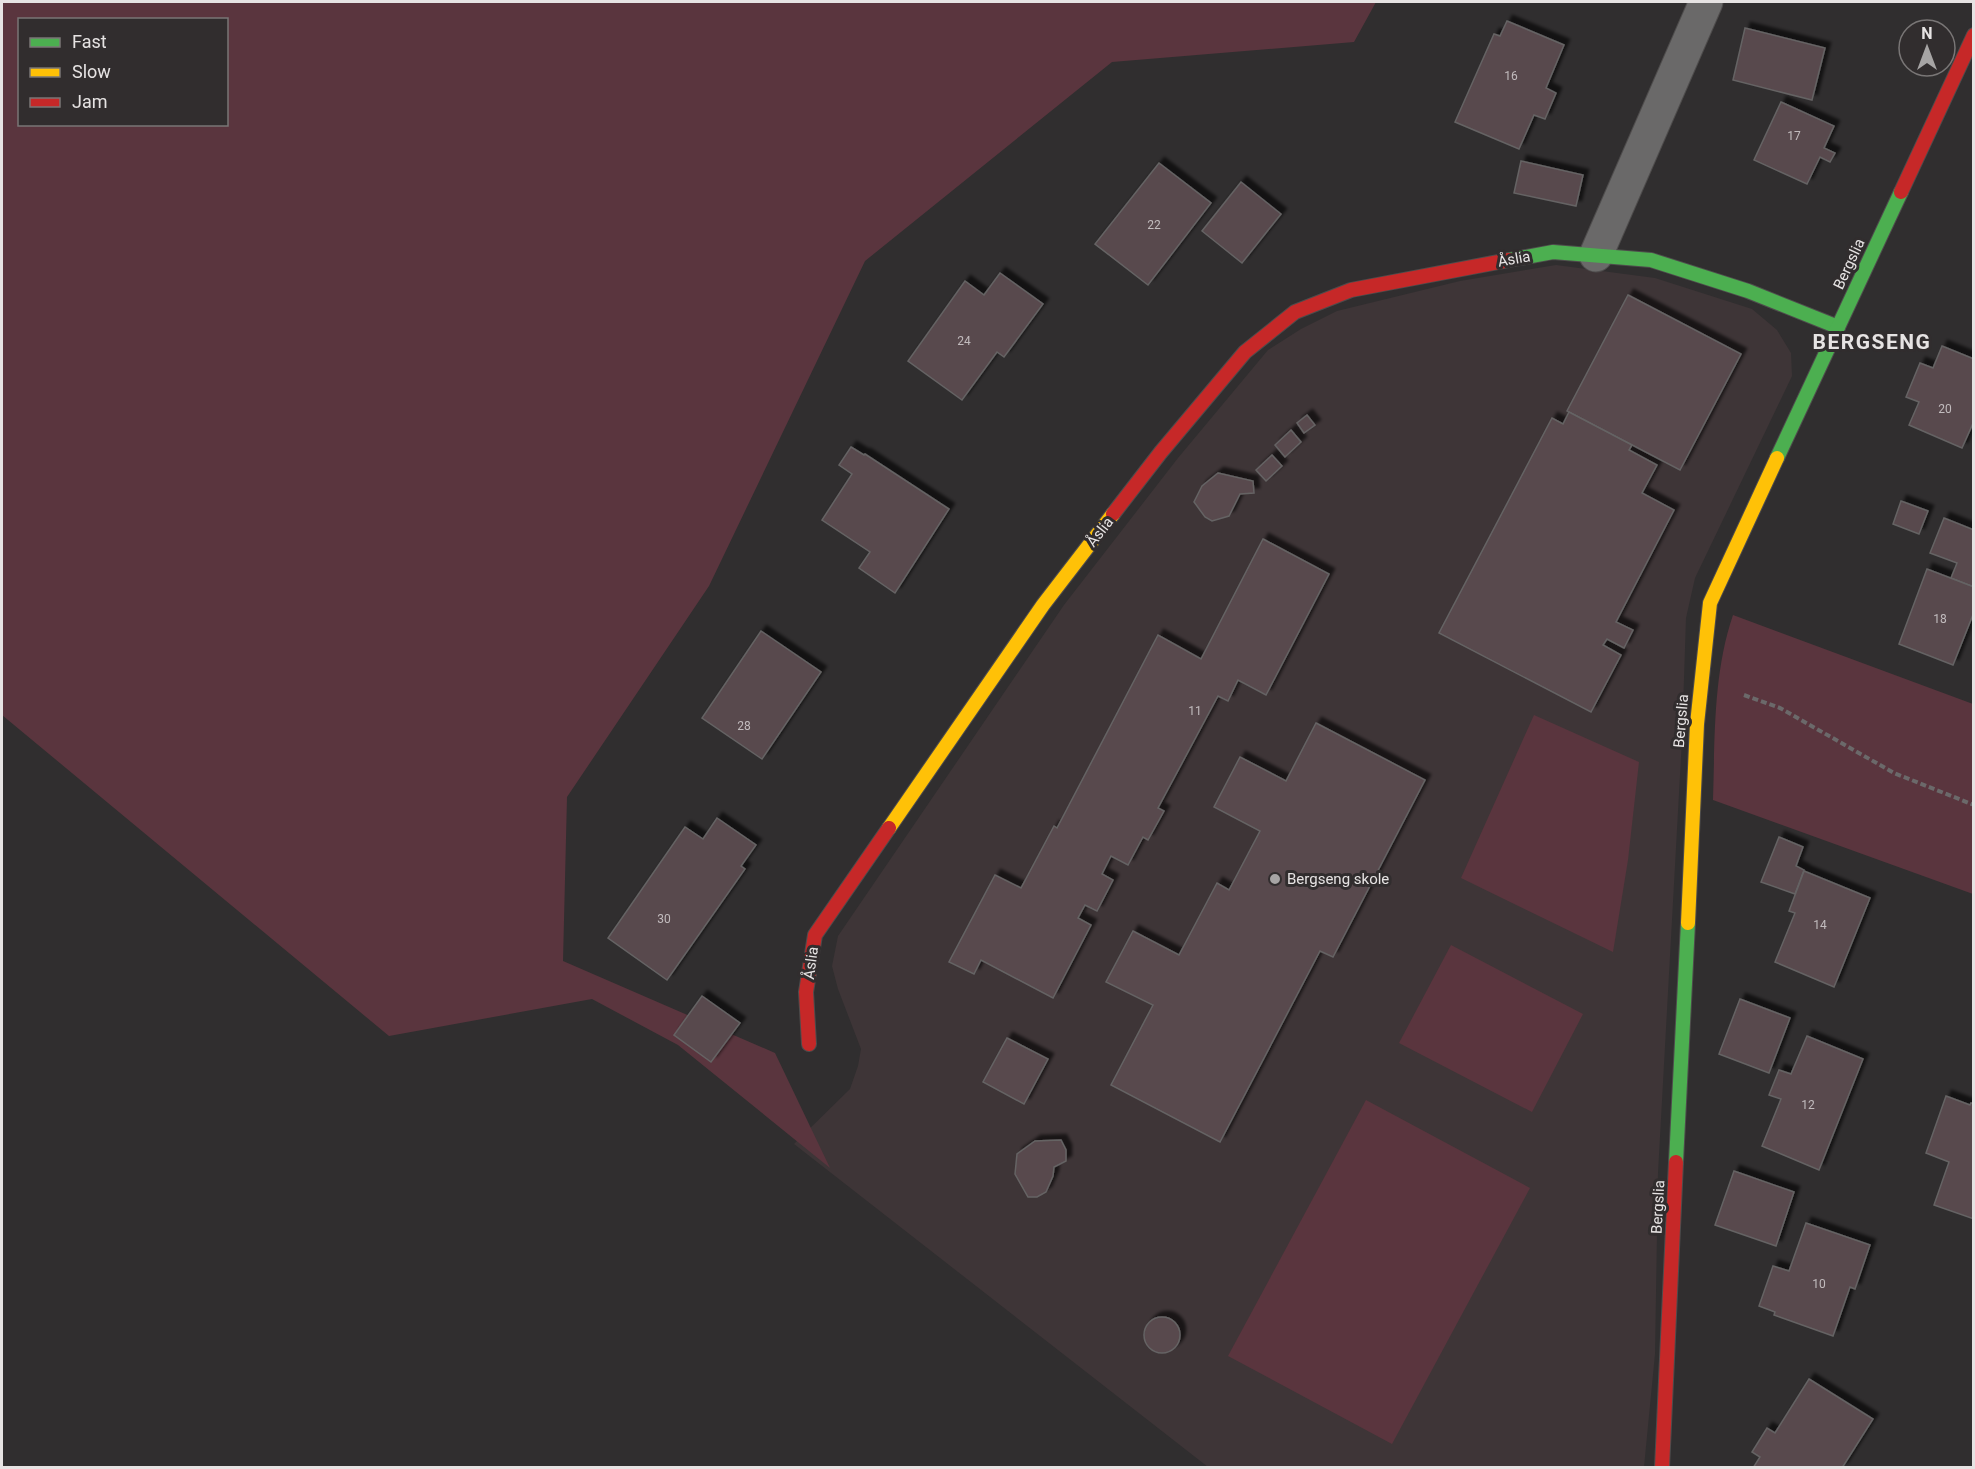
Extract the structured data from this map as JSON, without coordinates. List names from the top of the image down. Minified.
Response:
{"streets":{"street":["Åslia","Bergslia"]},"crossings":[["Åslia","Bergslia"]],"districts":["BERGSENG"],"places":["Bergseng skole"],"house_numbers":["16","17","22","24","20","18","11","28","30","14","12","10"],"legend":["Fast","Slow","Jam"],"north":"top"}
